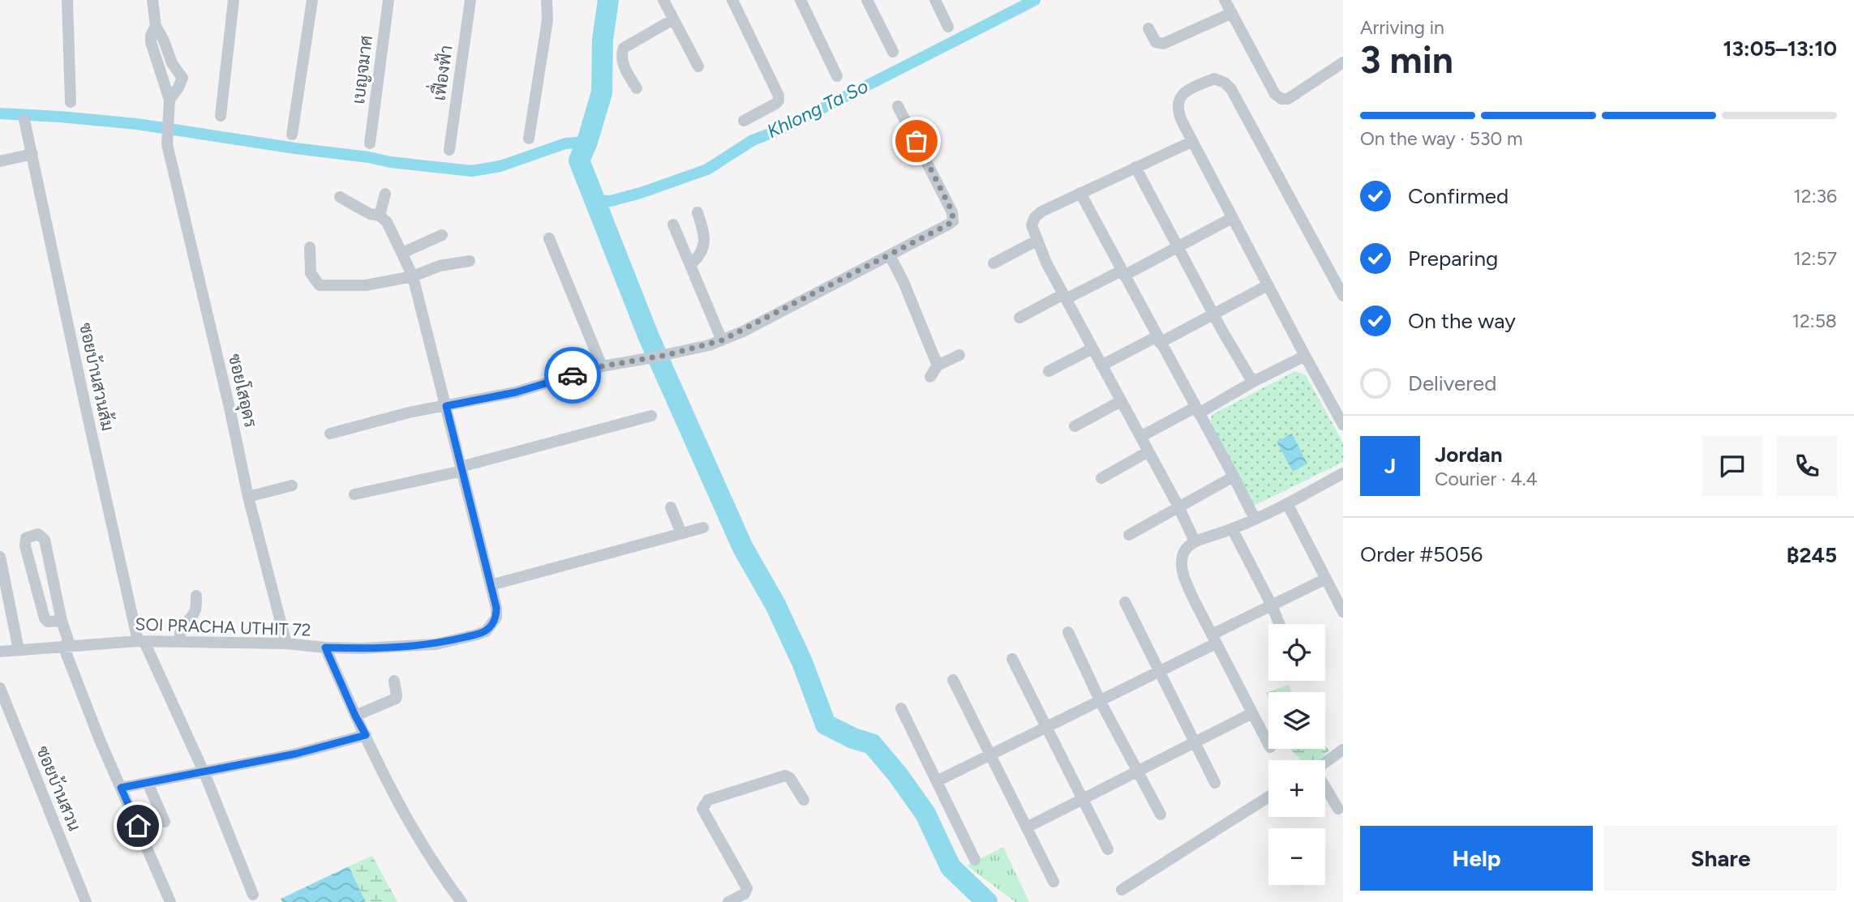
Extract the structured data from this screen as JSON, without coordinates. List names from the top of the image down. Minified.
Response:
{"streets":{"street":["เบญจมาศ","เฟื่องฟ้า","ซอยบ้านสวนส้ม","ซอยโสอุดร","SOI PRACHA UTHIT 72","ซอยบ้านสวน"]},"crossings":[["ซอยบ้านสวนส้ม","SOI PRACHA UTHIT 72"],["ซอยโสอุดร","SOI PRACHA UTHIT 72"]],"water":["Khlong Ta So"],"page":{"heading":["3 min","Arriving in","13:05–13:10"],"panel":["Jordan","Courier · 4.4","Order #5056","฿245"],"bar":"On the way · 530 m","list":[["Confirmed","12:36"],["Preparing","12:57"],["On the way","12:58"],"Delivered"],"round":"J","map_buttons":["+","−"],"buttons":["Help","Share"]}}
